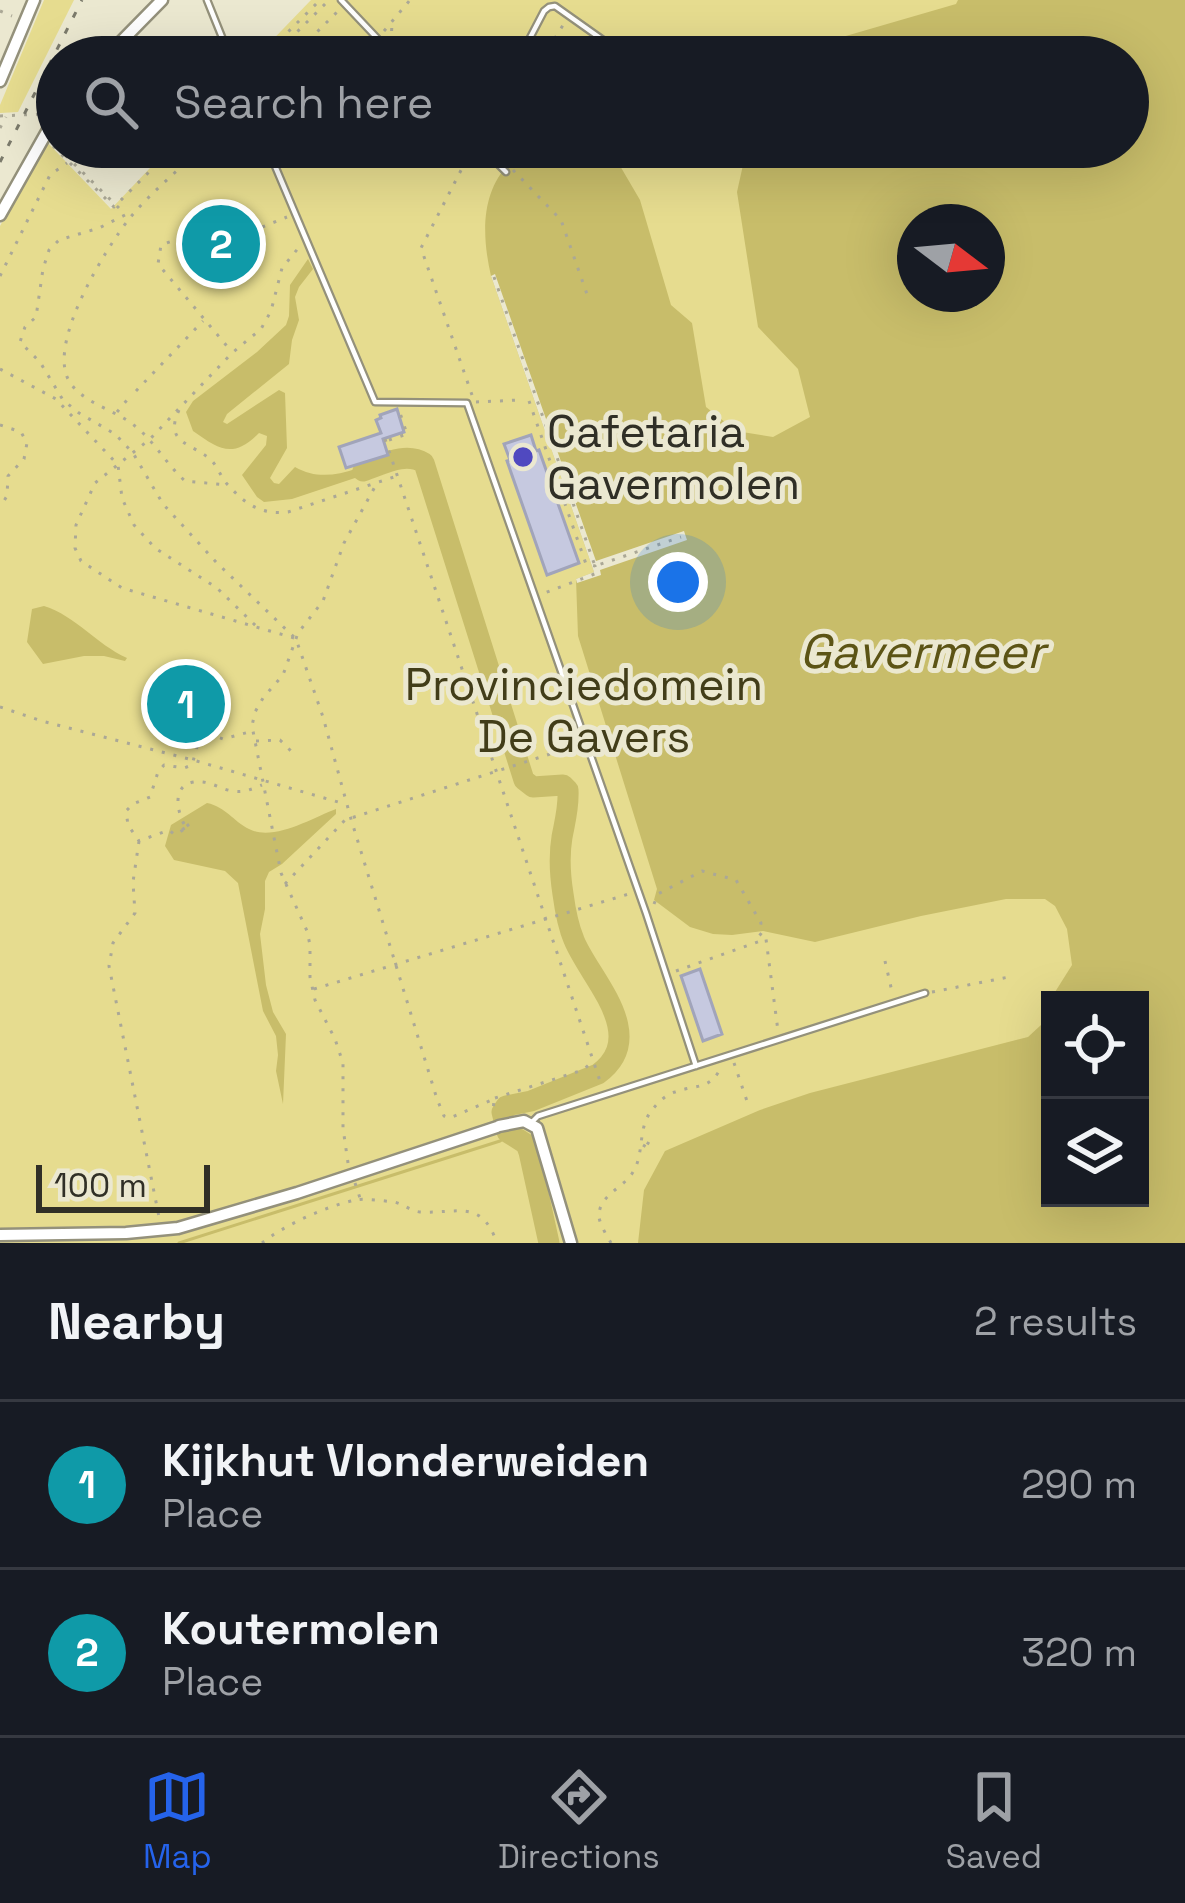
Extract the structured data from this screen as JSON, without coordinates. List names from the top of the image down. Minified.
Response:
{"water":["Gavermeer"],"parks":["Provinciedomein De Gavers"],"places":["Cafetaria Gavermolen"],"scale_bar":"100 m","north":"right","page":{"search":"Search here","pins":["2","1"],"scale":"100 m","heading":["Nearby","2 results"],"list":[{"mark":"1","name":"Kijkhut Vlonderweiden","note":"Place","value":"290 m"},{"mark":"2","name":"Koutermolen","note":"Place","value":"320 m"}],"nav":["Map","Directions","Saved"]}}
